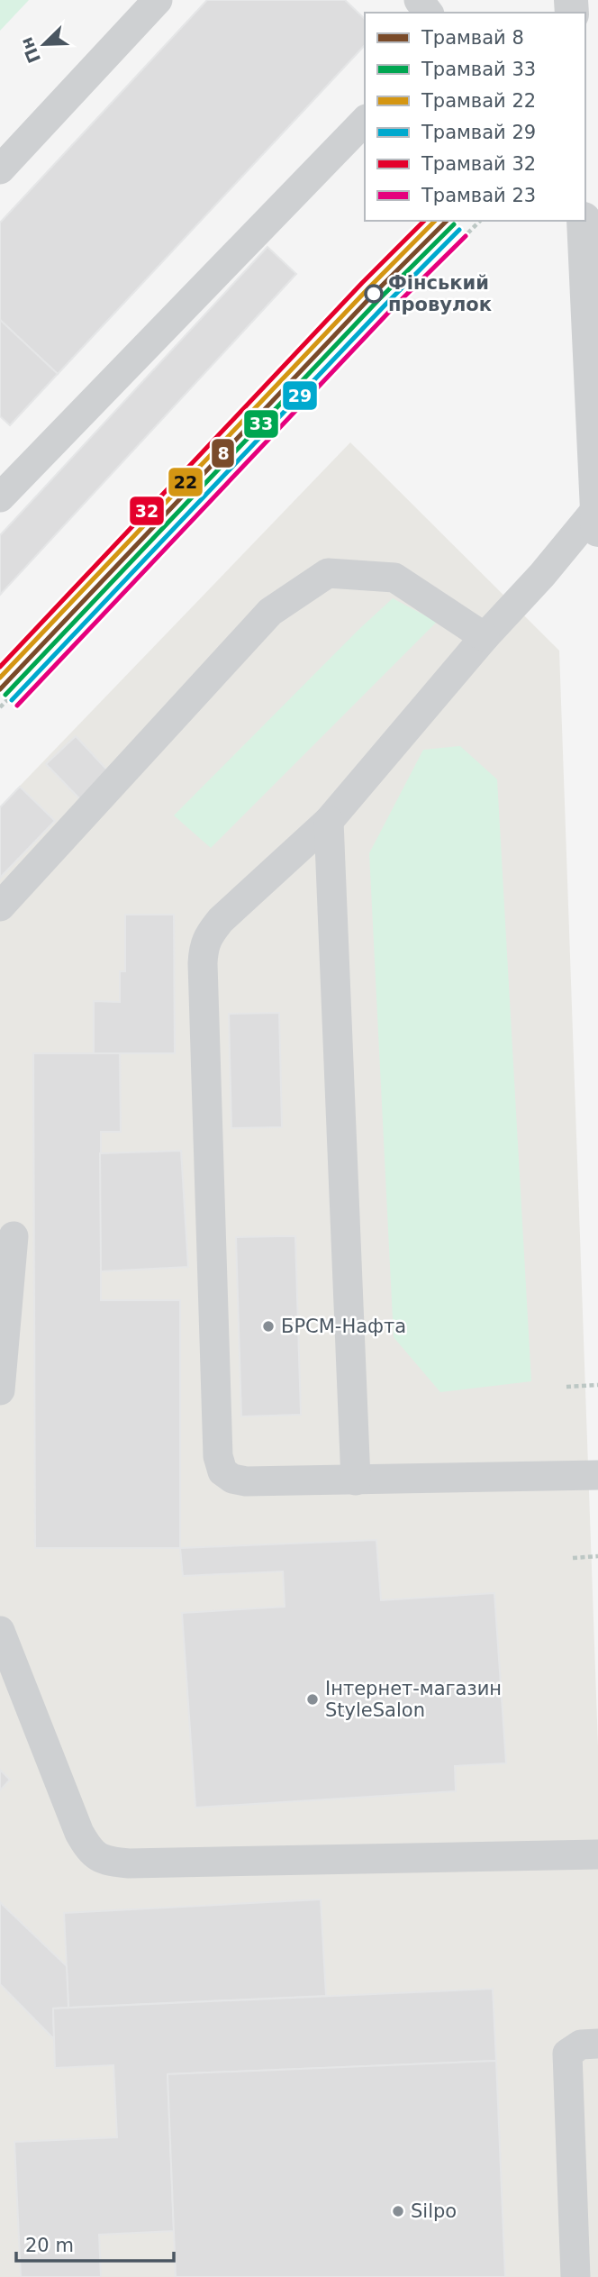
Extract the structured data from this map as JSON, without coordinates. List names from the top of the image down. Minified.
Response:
{"places":["Фінський провулок","БРСМ-Нафта","Інтернет-магазин StyleSalon","Silpo"],"lines":["tram line 8","tram line 22","tram line 32","tram line 33","tram line 29","tram line 23"],"legend":["Трамвай 8","Трамвай 33","Трамвай 22","Трамвай 29","Трамвай 32","Трамвай 23"],"scale_bar":"20 m","north":"bottom left"}
